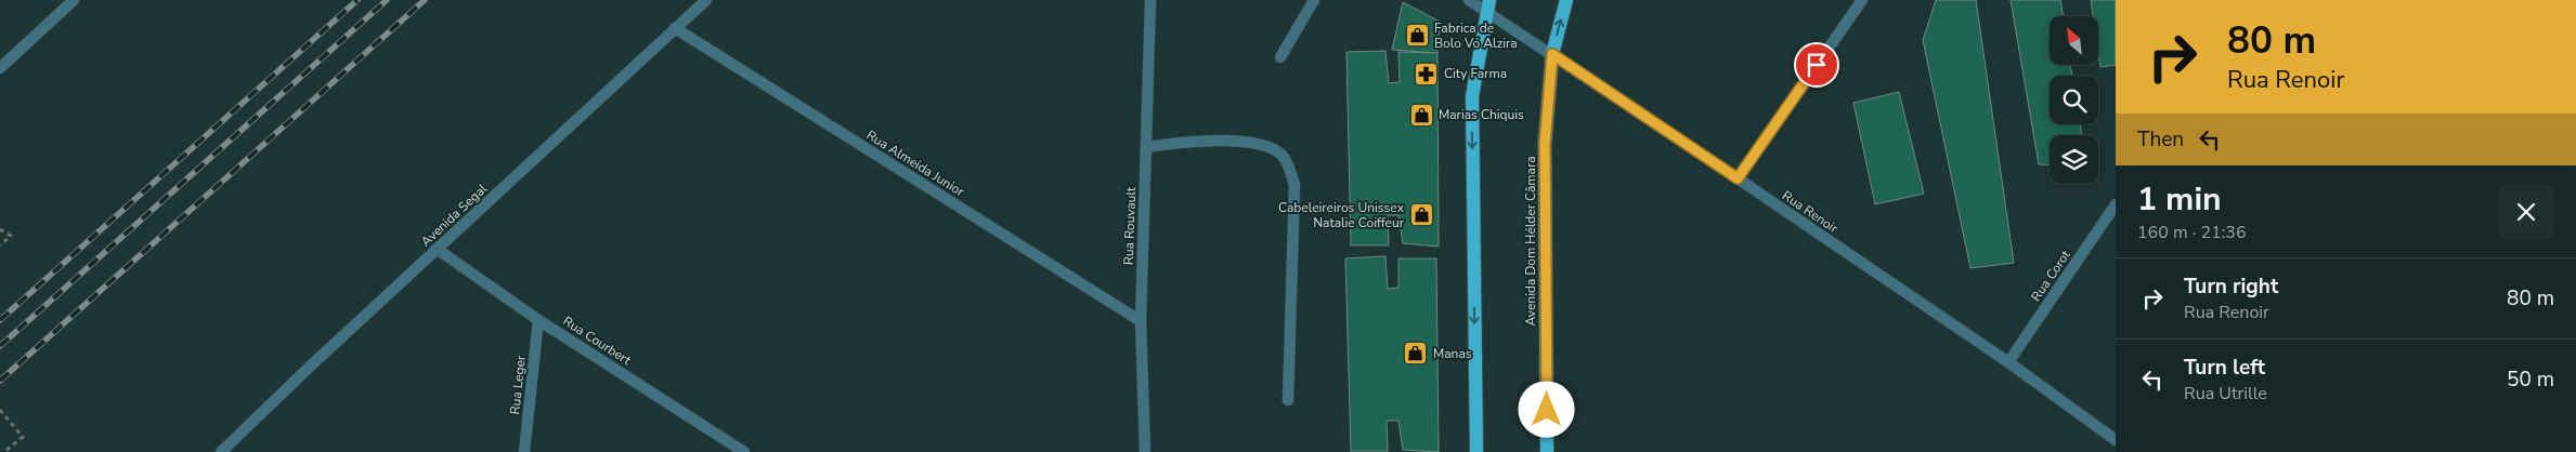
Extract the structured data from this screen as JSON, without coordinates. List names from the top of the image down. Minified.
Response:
{"streets":{"main road":["Avenida Dom Hélder Câmara"],"street":["Rua Almeida Junior","Rua Renoir","Avenida Segal","Rua Rouvault","Rua Corot","Rua Courbert","Rua Leger"]},"crossings":[["Rua Almeida Junior","Avenida Segal"],["Rua Almeida Junior","Rua Rouvault"],["Rua Renoir","Avenida Dom Hélder Câmara"],["Rua Renoir","Rua Corot"],["Avenida Segal","Rua Courbert"],["Rua Courbert","Rua Leger"]],"places":{"shop":["Fabrica de Bolo Vó Alzira","Marias Chiquis","Cabeleireiros Unissex Natalie Coiffeur","Manas"],"pharmacy":["City Farma"]},"north":"top left","page":{"turn":["80 m","Rua Renoir"],"then":"Then","heading":["1 min","160 m · 21:36"],"list":[{"name":"Turn right","note":"Rua Renoir","value":"80 m"},{"name":"Turn left","note":"Rua Utrille","value":"50 m"}]}}
